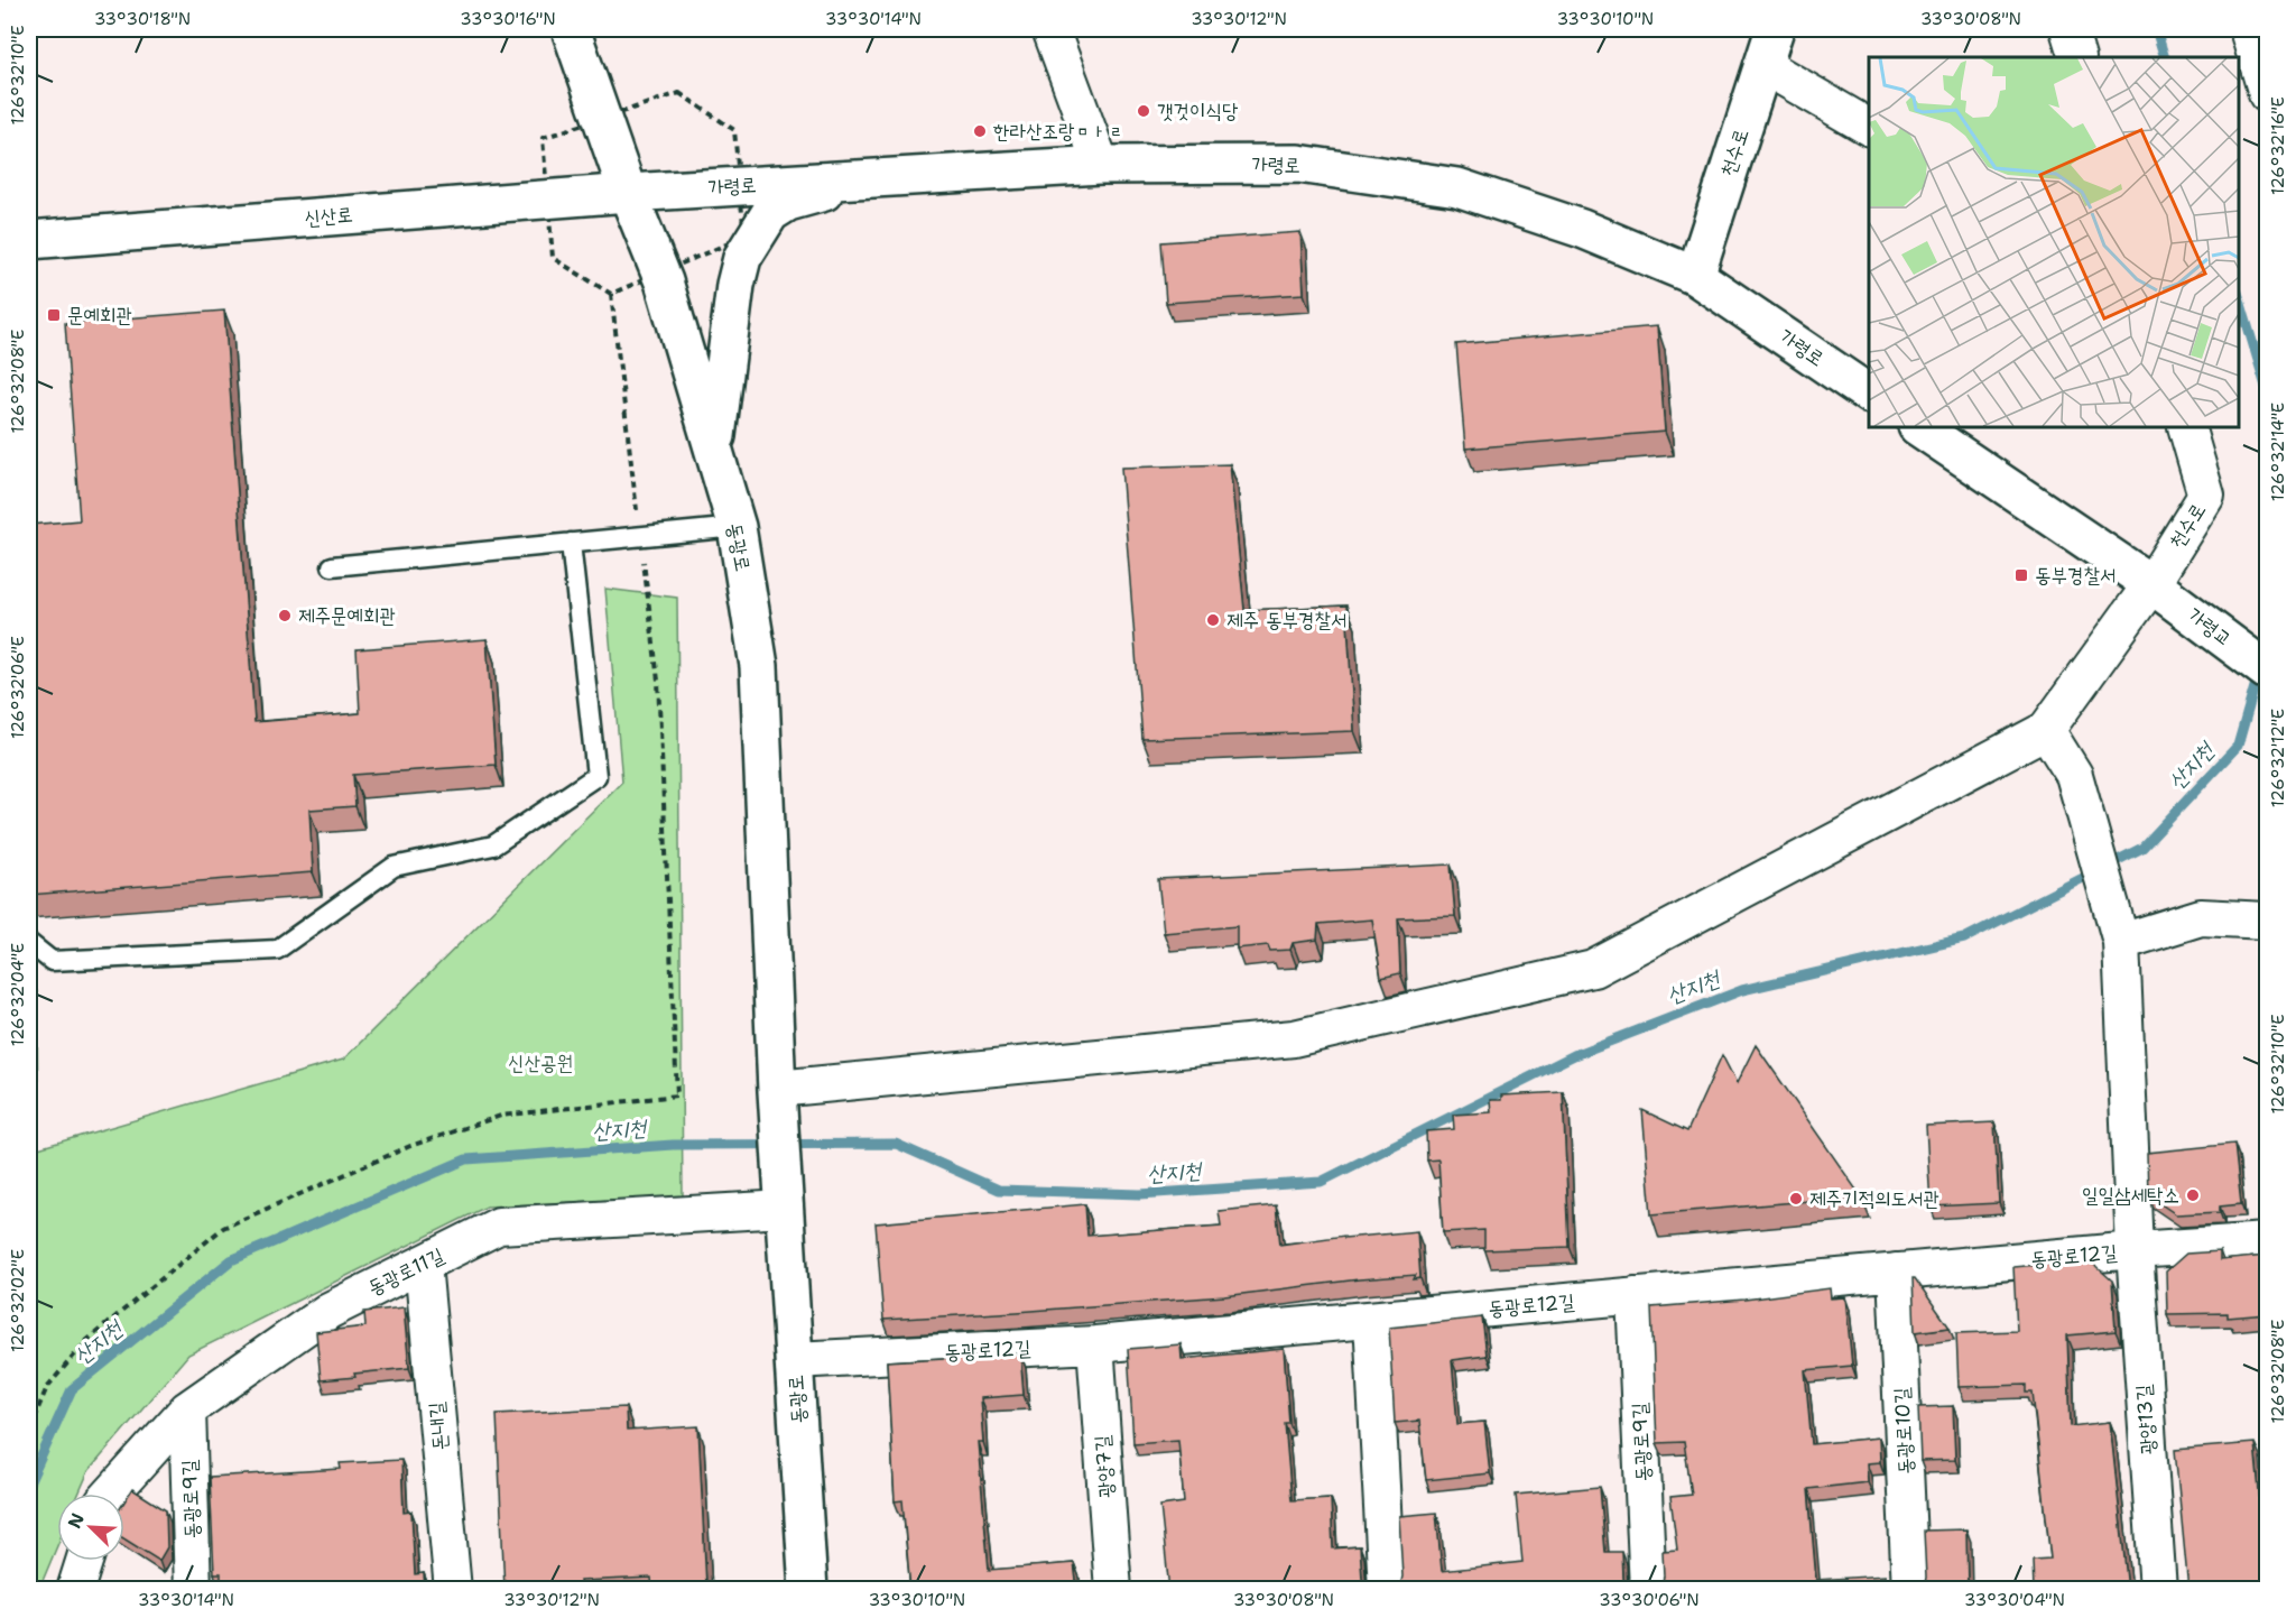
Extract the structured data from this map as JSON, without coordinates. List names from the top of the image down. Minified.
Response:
{"streets":{"main road":["천수로","가령로","신산로","동광로","가령교"],"street":["동광로12길","동광로11길","광양13길","돈내길","동광로10길","동광로9길","광양7길"]},"crossings":[["천수로","가령로"],["천수로","가령교"],["천수로","광양13길"],["가령로","신산로"],["가령로","동광로"],["신산로","동광로"],["동광로","동광로12길"],["동광로","동광로11길"],["동광로12길","광양13길"],["동광로12길","동광로10길"],["동광로12길","동광로9길"],["동광로12길","광양7길"],["동광로11길","돈내길"],["동광로11길","동광로9길"]],"water":["산지천"],"parks":["신산공원"],"places":{"other":["갯것이식당","한라산조랑ㅁㅏㄹ","제주문예회관","제주 동부경찰서","일일삼세탁소","제주기적의도서관"],"transit":["문예회관","동부경찰서"]},"north":"top left","coordinates":["33°30'18\"N","33°30'16\"N","33°30'14\"N","33°30'12\"N","33°30'10\"N","33°30'08\"N","126°32'10\"E","126°32'16\"E","126°32'08\"E","126°32'14\"E","126°32'06\"E","126°32'12\"E","126°32'04\"E","126°32'02\"E","33°30'06\"N","33°30'04\"N"]}
